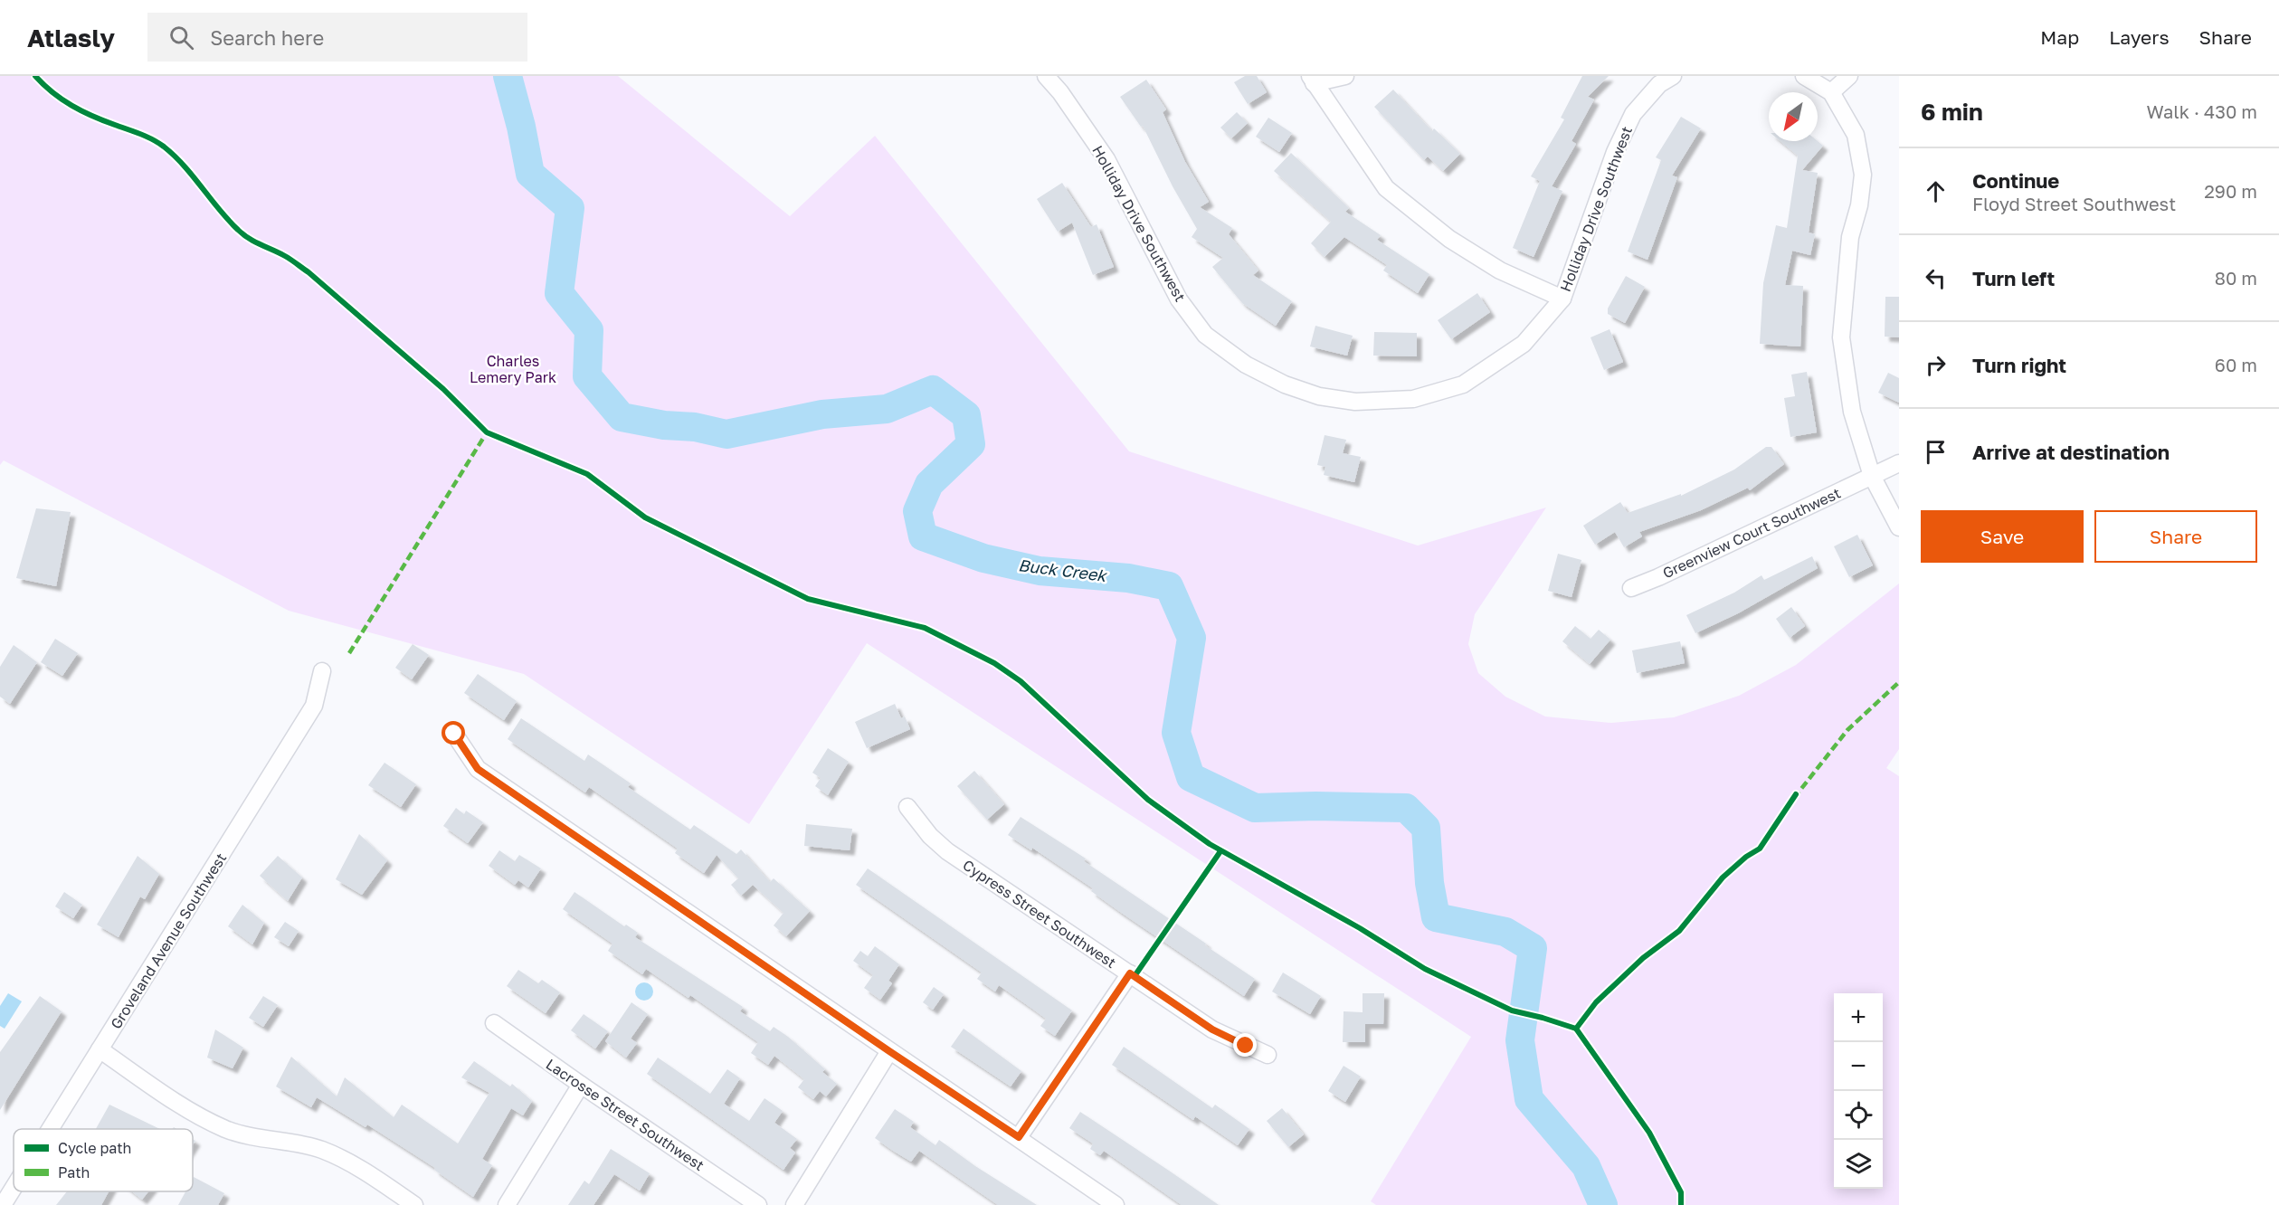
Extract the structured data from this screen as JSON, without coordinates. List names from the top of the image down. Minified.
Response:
{"streets":{"street":["Holliday Drive Southwest","Greenview Court Southwest","Cypress Street Southwest","Groveland Avenue Southwest","Lacrosse Street Southwest"]},"water":["Buck Creek"],"parks":["Charles Lemery Park"],"legend":["Cycle path","Path"],"north":"bottom left","page":{"header":"Atlasly","search":"Search here","nav":["Map","Layers","Share"],"heading":["6 min","Walk · 430 m"],"list":[["Continue","Floyd Street Southwest","290 m"],["Turn left","80 m"],["Turn right","60 m"],"Arrive at destination"],"buttons":["Save","Share"],"map_buttons":["+","−"]}}
